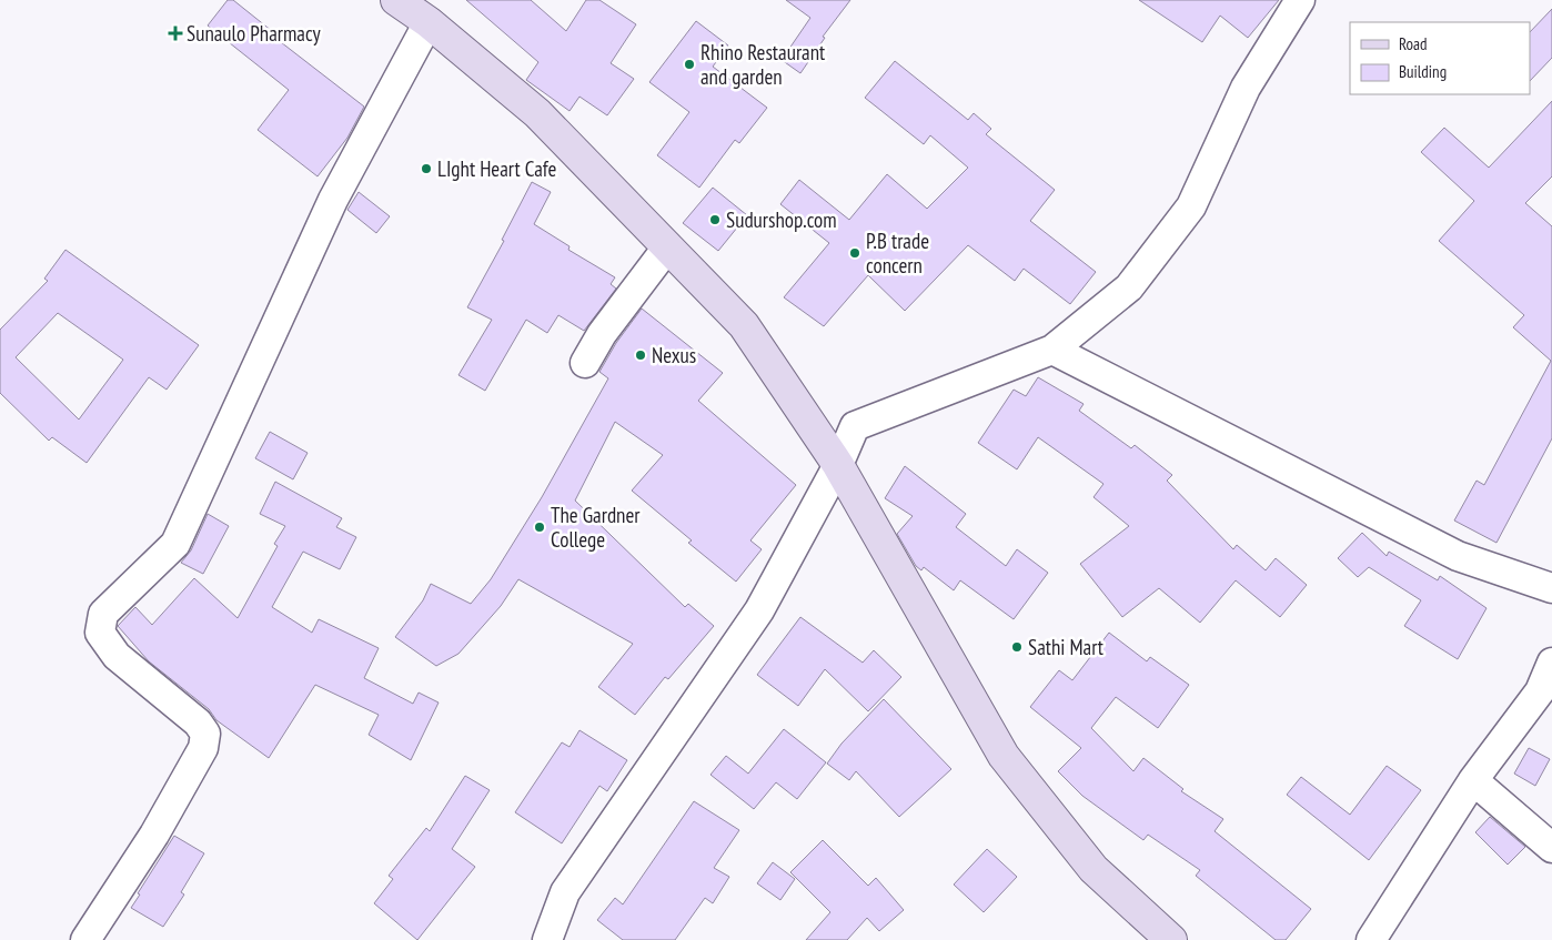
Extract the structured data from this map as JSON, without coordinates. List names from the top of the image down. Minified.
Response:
{"places":{"health":["Sunaulo Pharmacy"],"other":["Rhino Restaurant and garden","LIght Heart Cafe","Sudurshop.com","P.B trade concern","Nexus","The Gardner College","Sathi Mart"]},"legend":["Road","Building"]}
